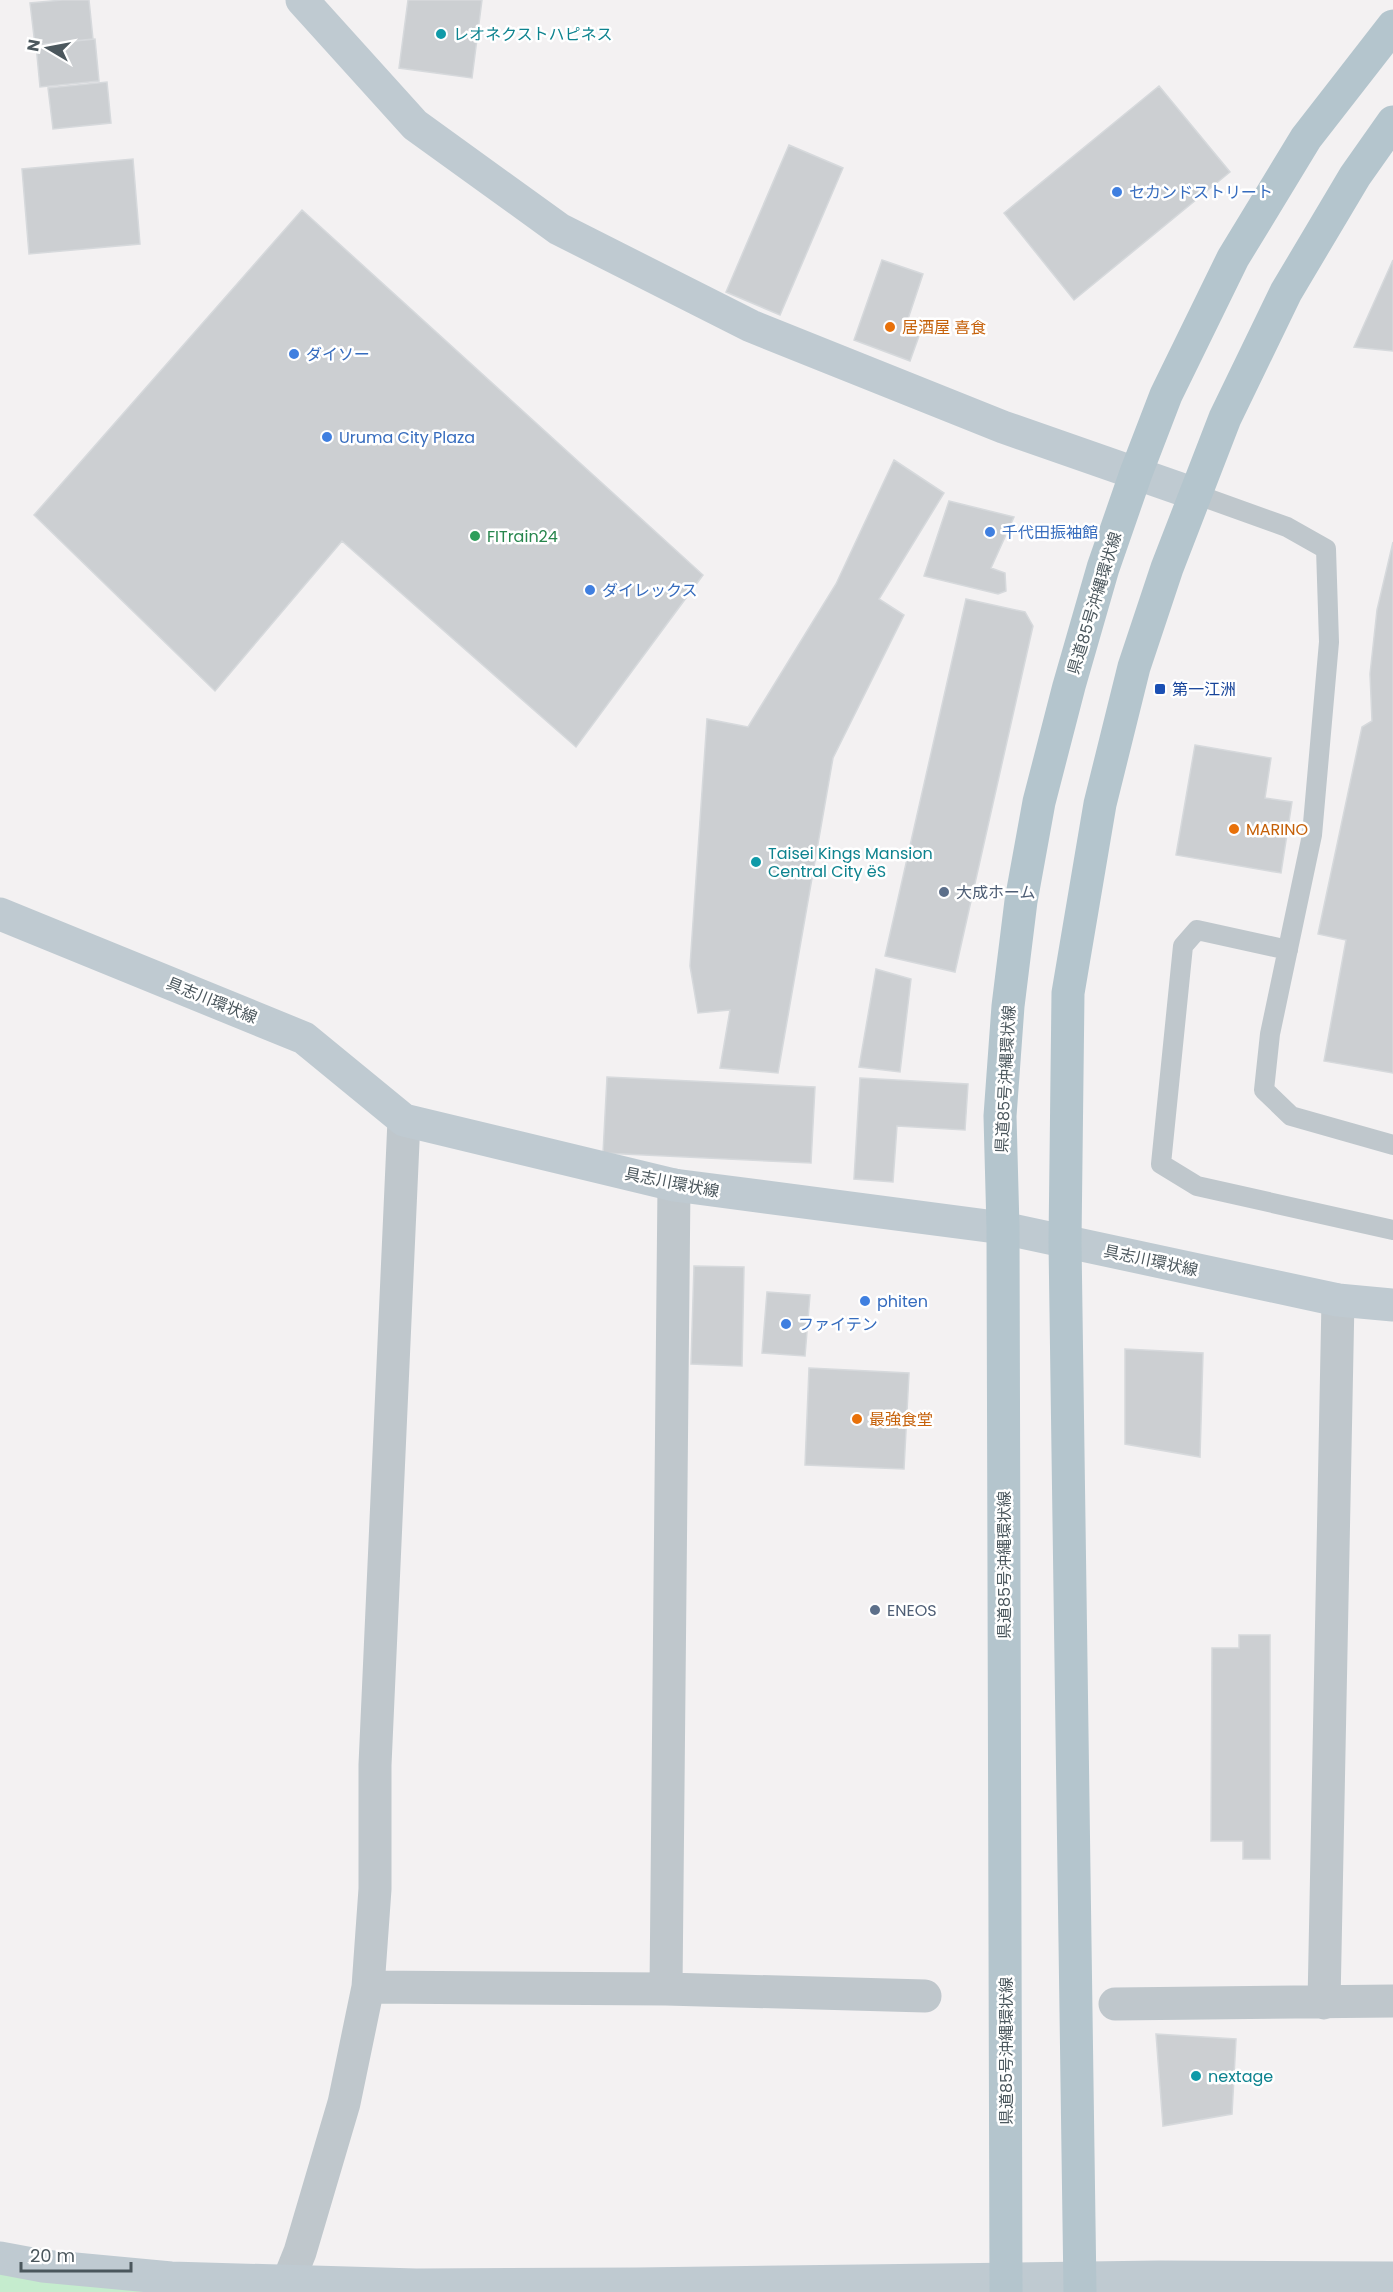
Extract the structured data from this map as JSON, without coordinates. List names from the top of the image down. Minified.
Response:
{"streets":{"main road":["県道85号沖縄環状線"],"street":["具志川環状線"]},"crossings":[["県道85号沖縄環状線","具志川環状線"]],"places":{"other":["レオネクストハピネス","セカンドストリート","居酒屋 喜食","ダイソー","Uruma City Plaza","千代田振袖館","FITrain24","ダイレックス","MARINO","Taisei Kings Mansion Central City ëS","大成ホーム","phiten","ファイテン","最強食堂","ENEOS","nextage"],"transit":["第一江洲"]},"scale_bar":"20 m","north":"left"}
